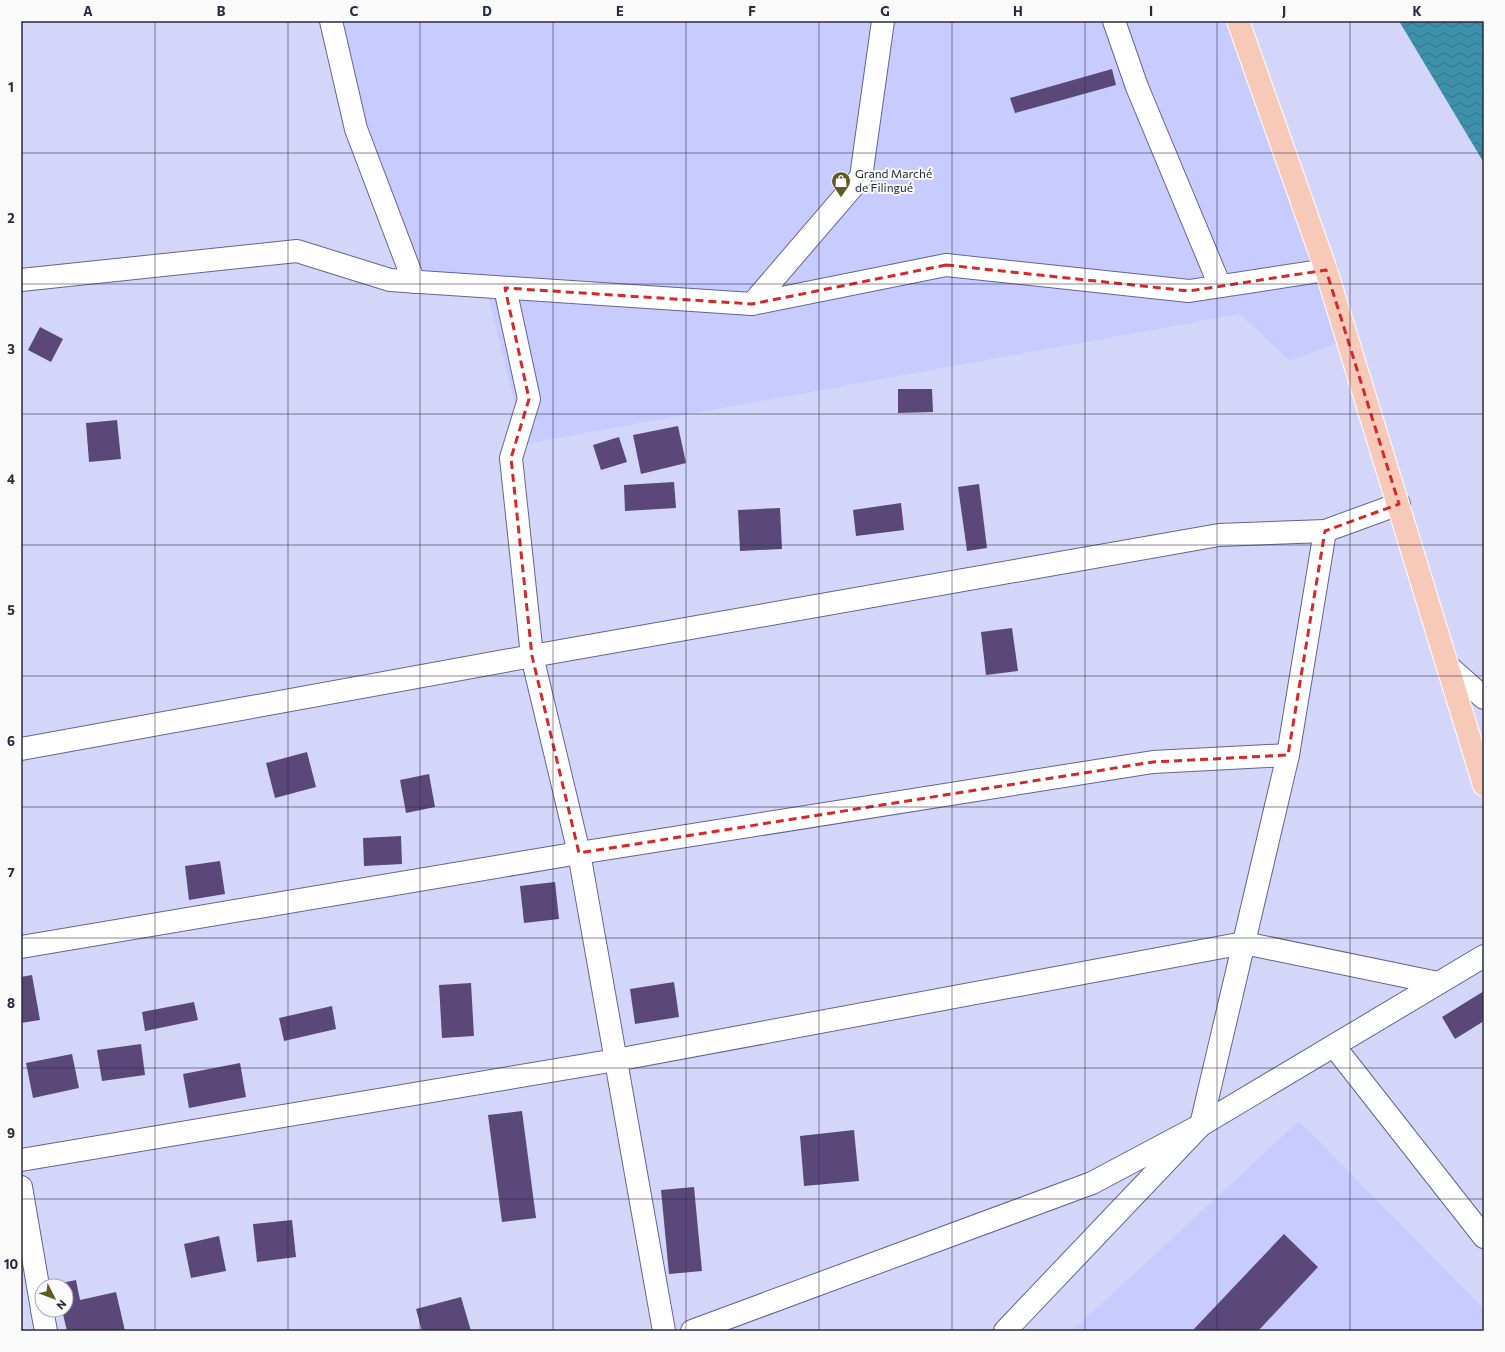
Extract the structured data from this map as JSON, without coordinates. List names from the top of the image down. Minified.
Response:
{"places":{"shop":["Grand Marché de Filingué"]},"north":"bottom right","grid":{"columns":["A","B","C","D","E","F","G","H","I","J","K"],"rows":["1","2","3","4","5","6","7","8","9","10"]}}
